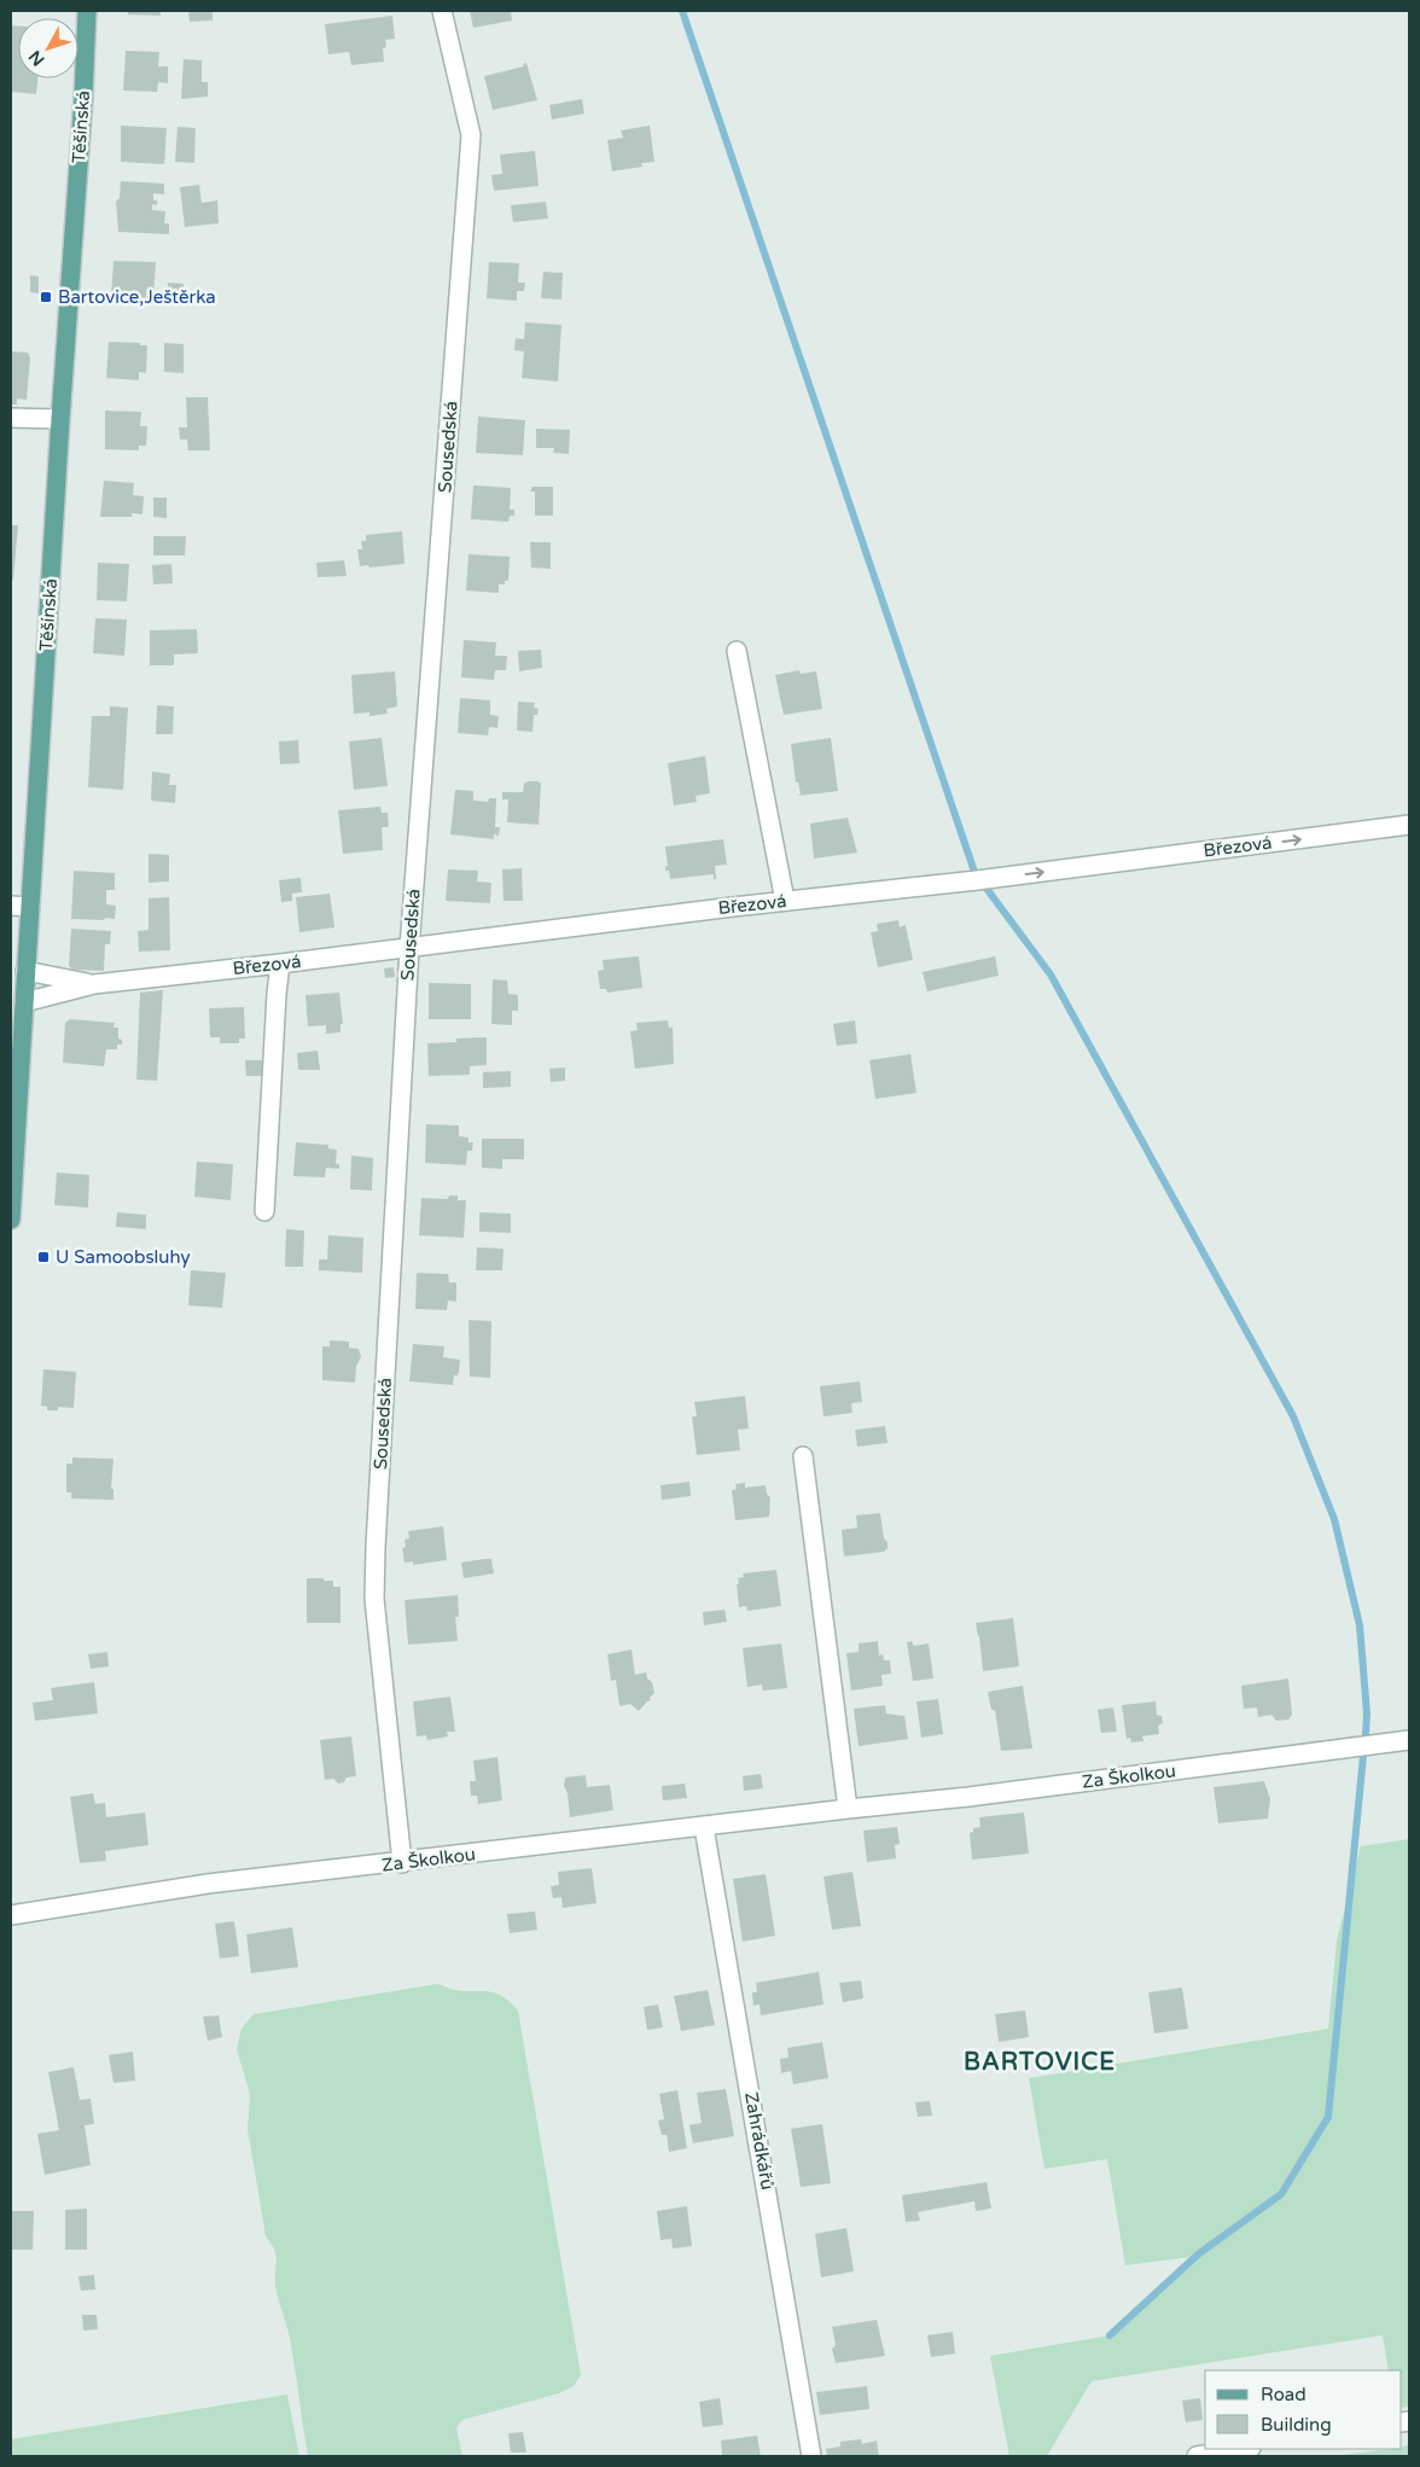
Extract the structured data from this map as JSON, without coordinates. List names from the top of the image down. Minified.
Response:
{"streets":{"main road":["Těšínská"],"street":["Sousedská","Březová","Za Školkou","Zahrádkářů"]},"crossings":[["Těšínská","Březová"],["Sousedská","Březová"],["Sousedská","Za Školkou"],["Za Školkou","Zahrádkářů"]],"one_way":["Březová"],"districts":["BARTOVICE"],"places":{"transit":["Bartovice,Ještěrka","U Samoobsluhy"]},"legend":["Road","Building"],"north":"bottom left"}
